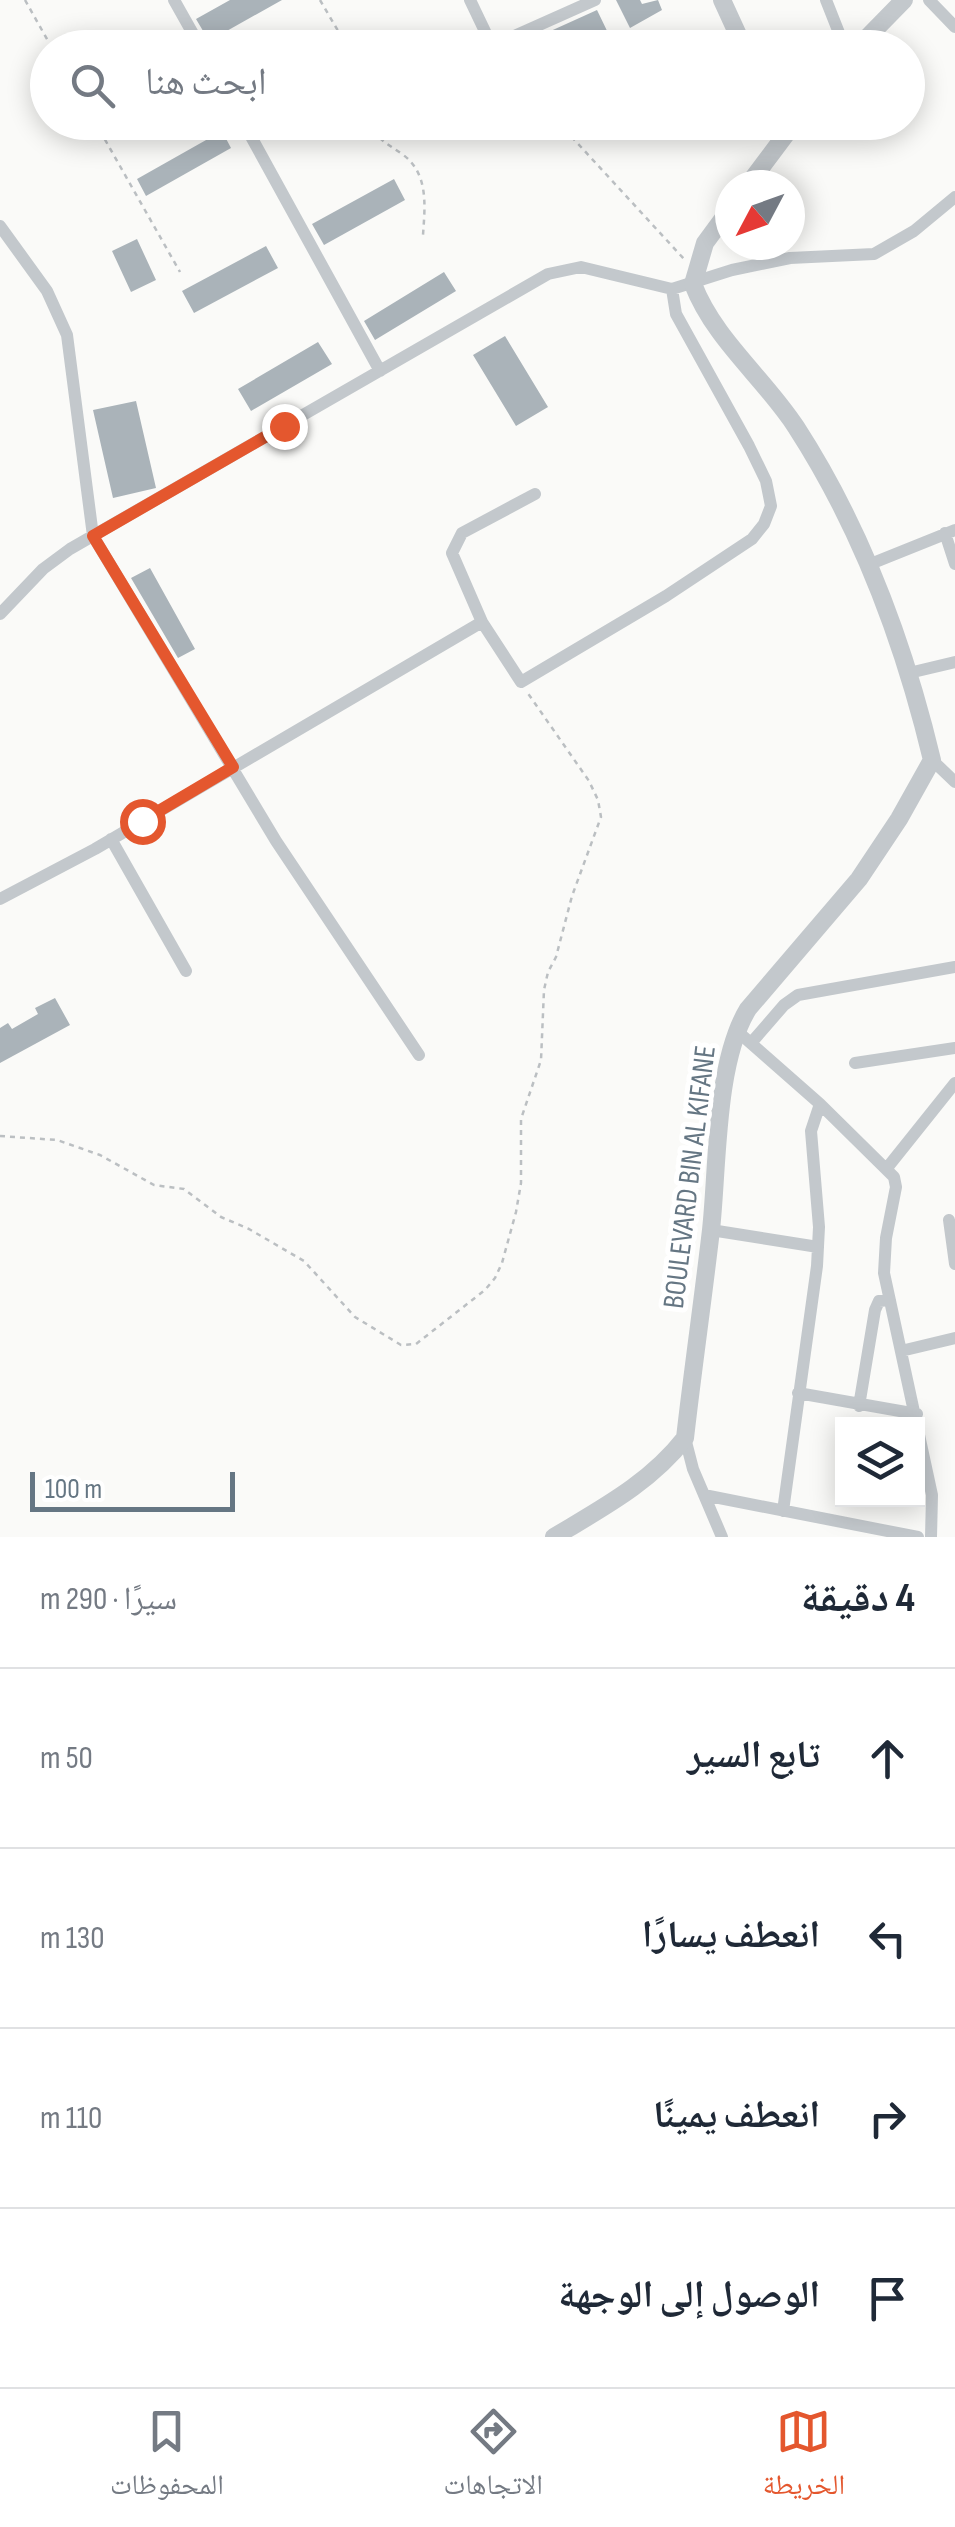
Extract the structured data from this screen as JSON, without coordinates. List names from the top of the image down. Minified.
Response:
{"streets":{"street":["BOULEVARD BIN AL KIFANE"]},"scale_bar":"100 m","north":"bottom left","page":{"search":"ابحث هنا","scale":"100 m","heading":["4 دقيقة","سيرًا · 290 m"],"list":[["تابع السير","50 m"],["انعطف يسارًا","130 m"],["انعطف يمينًا","110 m"],"الوصول إلى الوجهة"],"nav":["الخريطة","الاتجاهات","المحفوظات"]}}
